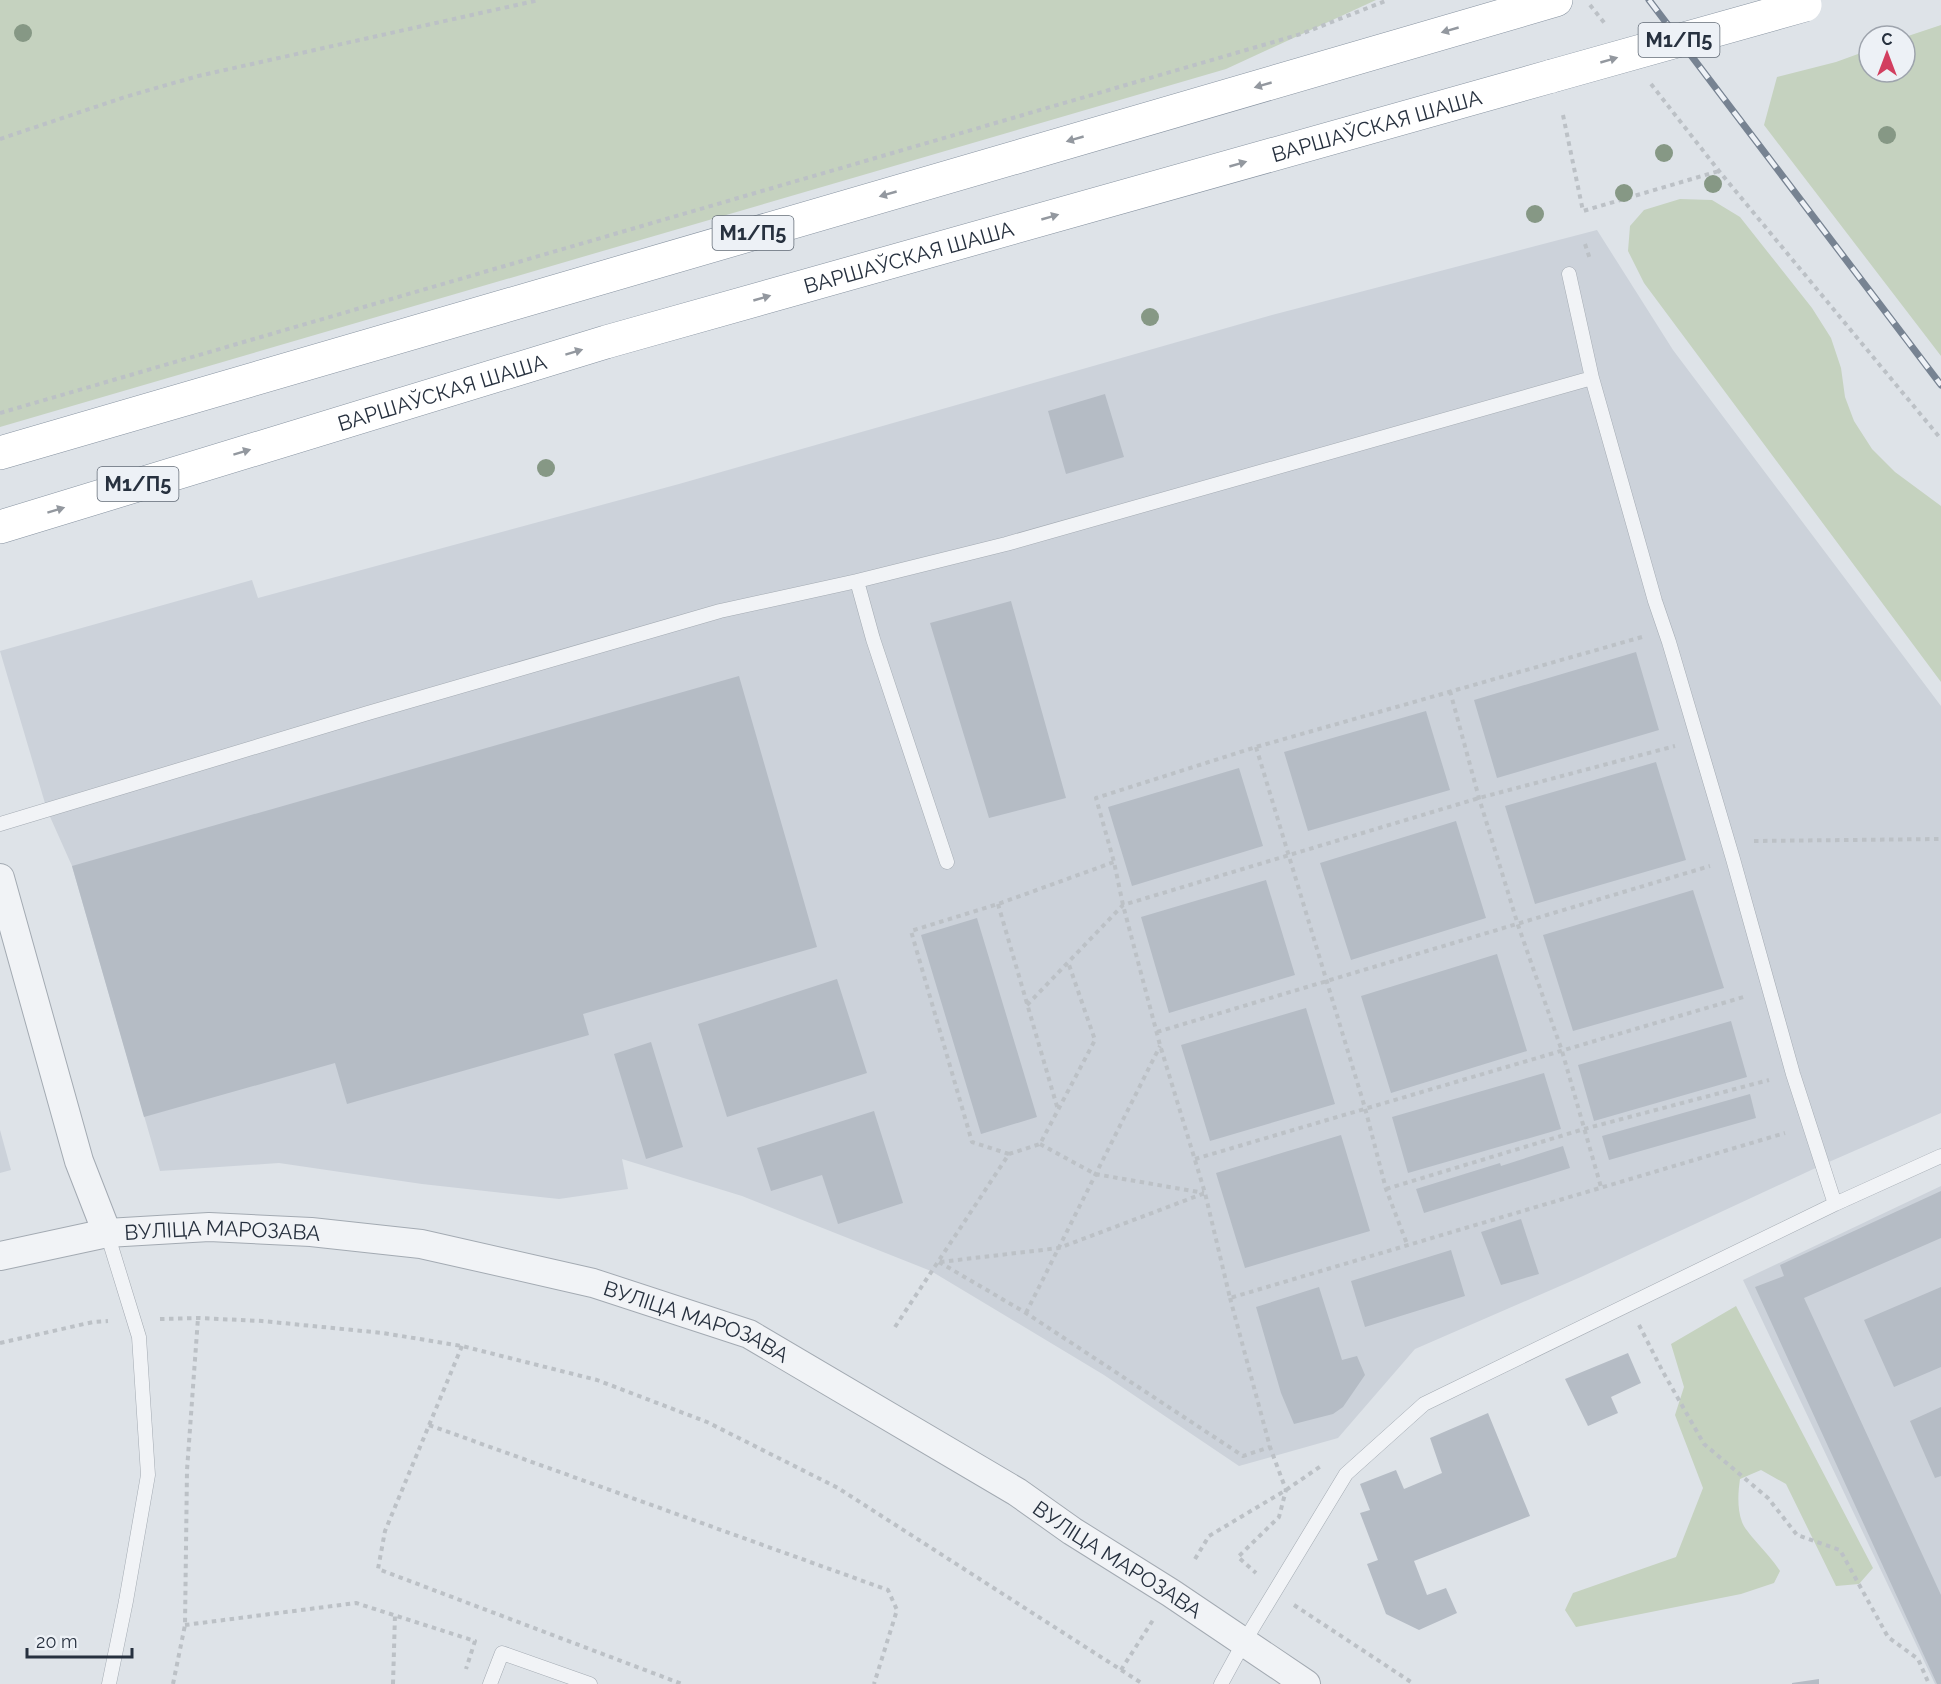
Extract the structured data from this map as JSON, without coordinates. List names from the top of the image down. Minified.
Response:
{"streets":{"highway":["М1/П5","ВАРШАЎСКАЯ ШАША"],"street":["ВУЛІЦА МАРОЗАВА"]},"scale_bar":"20 m","north":"top"}
